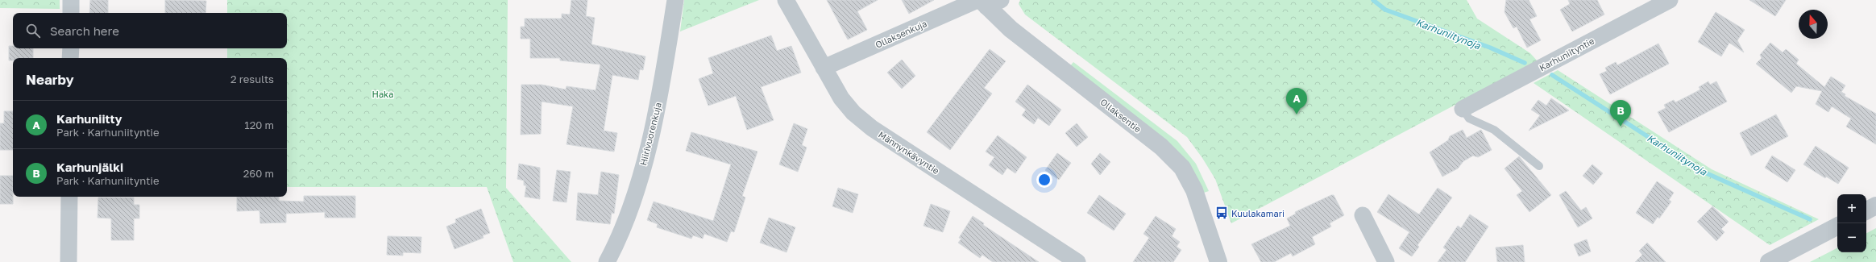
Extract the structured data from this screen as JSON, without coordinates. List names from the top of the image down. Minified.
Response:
{"streets":{"street":["Ollaksenkuja","Karhuniityntie","Ollaksentie","Hiirivuorenkuja","Männynkävyntie"]},"crossings":[["Ollaksenkuja","Ollaksentie"],["Ollaksenkuja","Männynkävyntie"]],"water":["Karhuniitynoja"],"parks":["Haka"],"places":{"bus stop":["Kuulakamari"]},"north":"top","page":{"search":"Search here","heading":["Nearby","2 results"],"pins":["A","B"],"list":[{"mark":"A","name":"Karhuniitty","note":"Park · Karhuniityntie","value":"120 m"},{"mark":"B","name":"Karhunjälki","note":"Park · Karhuniityntie","value":"260 m"}],"map_buttons":["+","−"]}}
